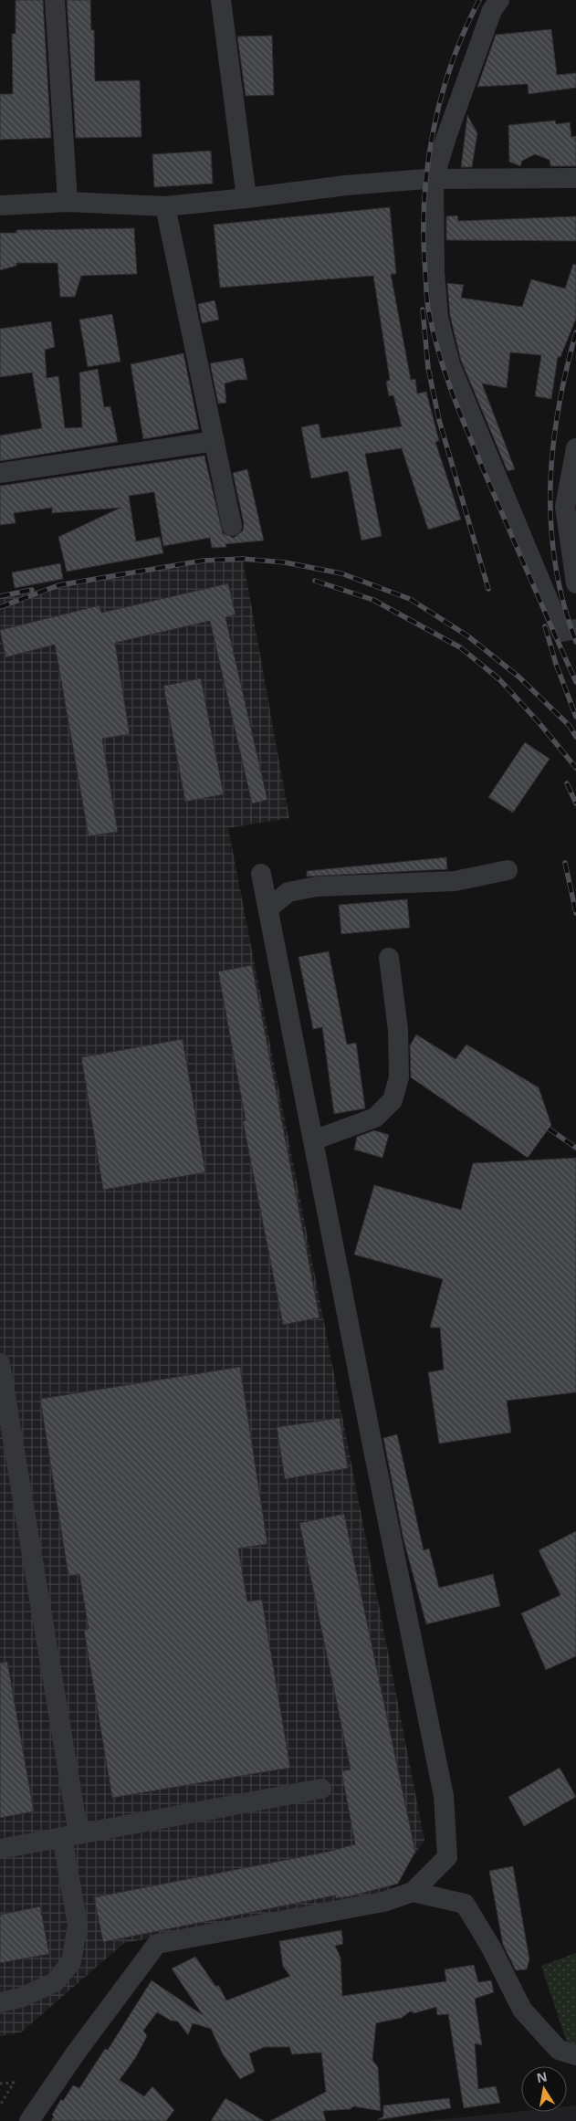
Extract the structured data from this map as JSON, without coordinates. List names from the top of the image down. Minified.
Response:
{"north":"top"}
